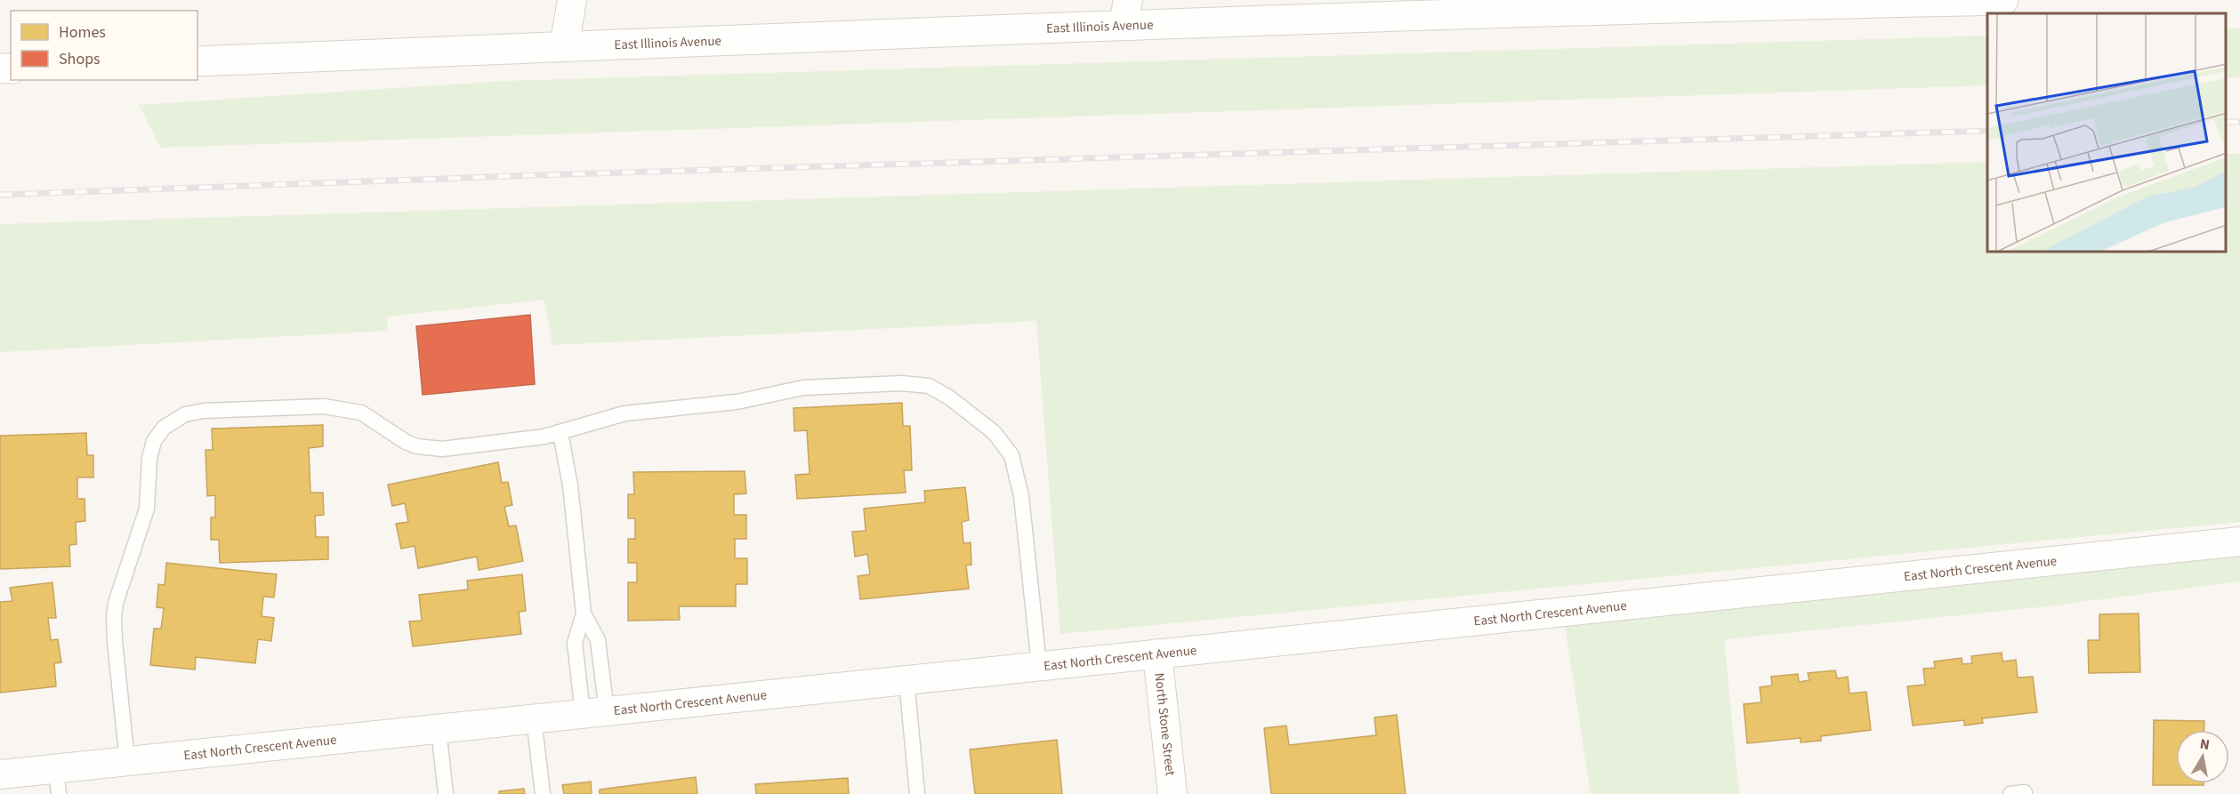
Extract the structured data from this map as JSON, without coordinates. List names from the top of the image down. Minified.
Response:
{"streets":{"main road":["East Illinois Avenue"],"street":["East North Crescent Avenue","North Stone Street"]},"crossings":[["East North Crescent Avenue","North Stone Street"]],"legend":["Homes","Shops"],"north":"top"}
